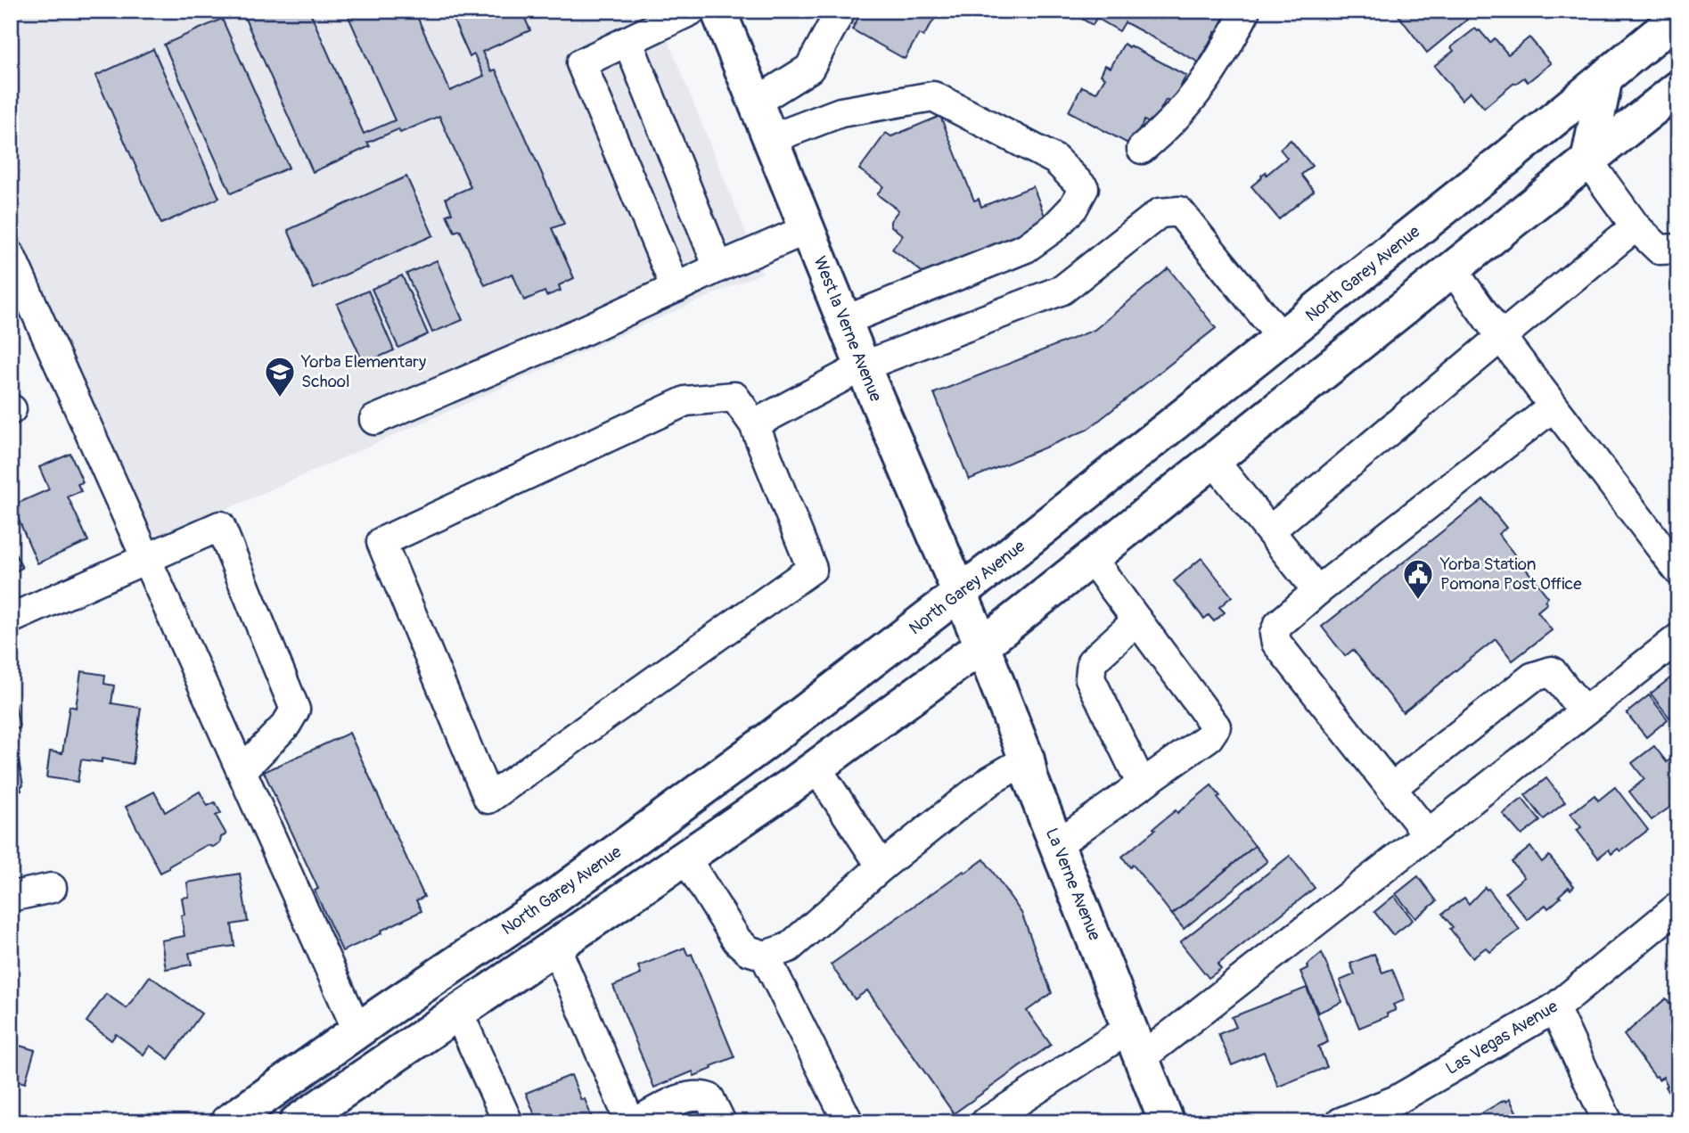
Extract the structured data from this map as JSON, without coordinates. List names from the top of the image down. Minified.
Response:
{"streets":{"main road":["North Garey Avenue","West la Verne Avenue","La Verne Avenue"],"street":["Las Vegas Avenue"]},"crossings":[["North Garey Avenue","West la Verne Avenue"],["West la Verne Avenue","La Verne Avenue"]],"places":{"school or university":["Yorba Elementary School"],"public building":["Yorba Station Pomona Post Office"]}}
